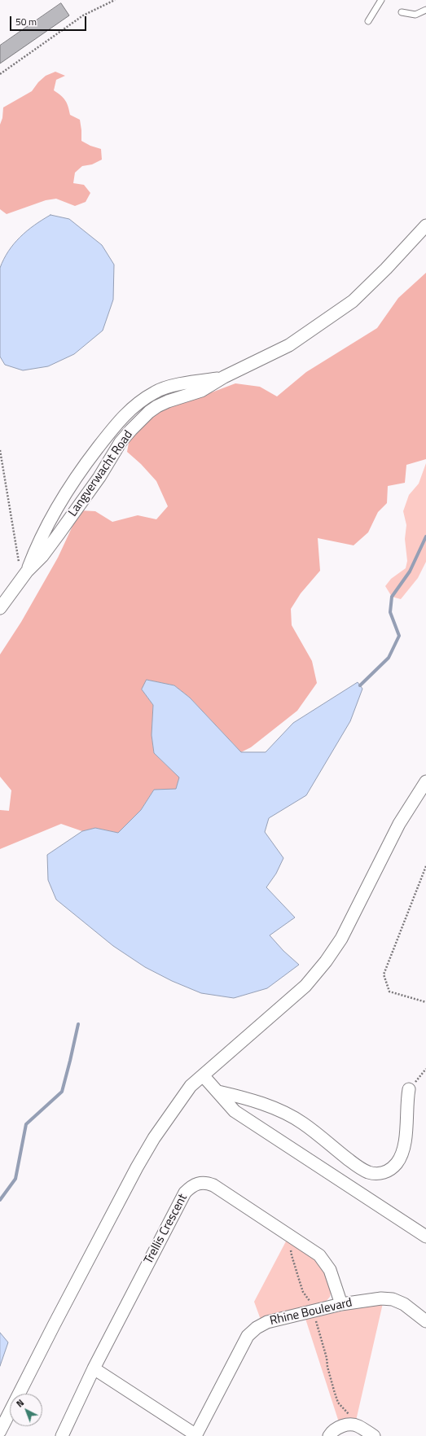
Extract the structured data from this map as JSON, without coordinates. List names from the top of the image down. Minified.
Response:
{"streets":{"street":["Langverwacht Road","Trellis Crescent","Rhine Boulevard"]},"crossings":[["Trellis Crescent","Rhine Boulevard"]],"scale_bar":"50 m","north":"top left"}
